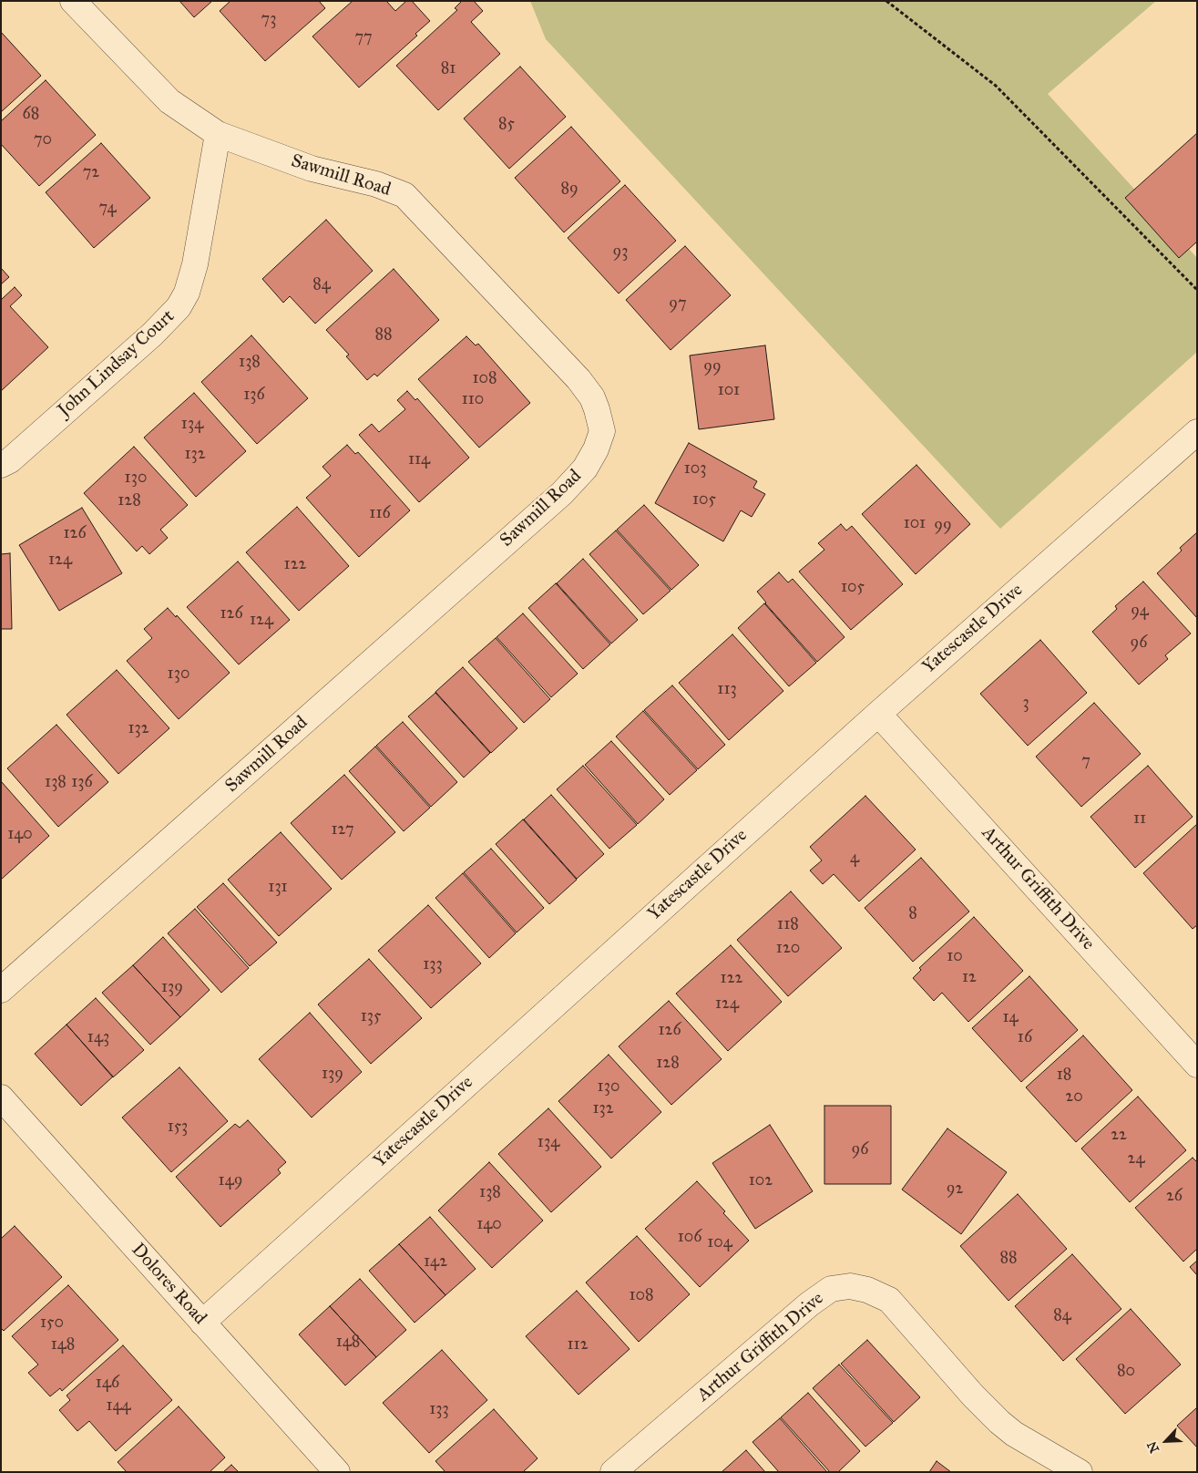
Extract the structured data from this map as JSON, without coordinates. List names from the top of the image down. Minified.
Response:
{"streets":{"street":["Sawmill Road","John Lindsay Court","Yatescastle Drive","Arthur Griffith Drive","Dolores Road"]},"crossings":[["Sawmill Road","John Lindsay Court"],["Yatescastle Drive","Arthur Griffith Drive"],["Yatescastle Drive","Dolores Road"]],"house_numbers":["73","77","81","68","85","70","72","89","74","93","84","97","88","138","99","108","101","136","110","134","132","114","103","130","105","128","116","101","99","126","124","122","105","94","126","124","96","130","113","3","132","7","138","136","11","127","140","4","131","8","118","120","10","133","12","122","139","124","135","14","126","143","16","128","139","18","130","20","132","153","22","134","96","24","149","102","92","138","26","140","106","104","88","142","108","84","150","148","148","112","80","146","144","133"],"north":"bottom left"}
